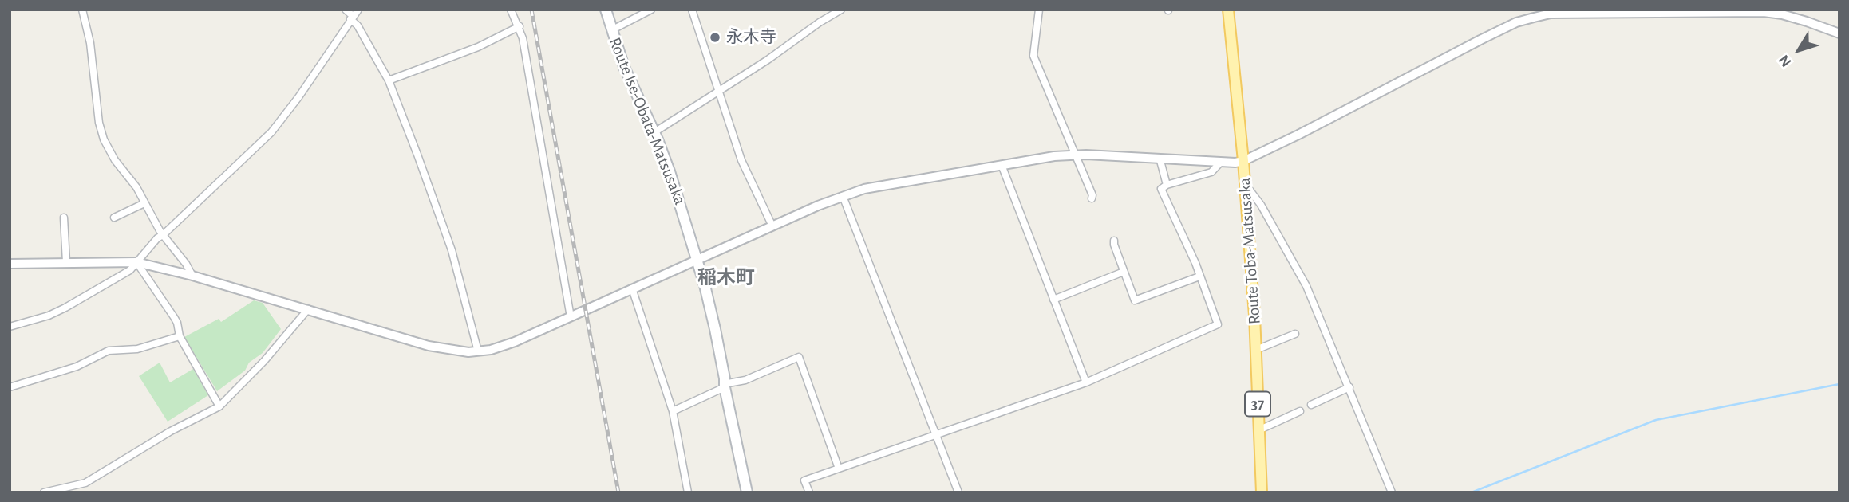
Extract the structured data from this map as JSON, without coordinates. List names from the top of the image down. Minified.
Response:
{"streets":{"main road":["Route Ise-Obata-Matsusaka","Route Toba-Matsusaka","37"]},"districts":["稲木町"],"places":["永木寺"],"north":"bottom left"}
